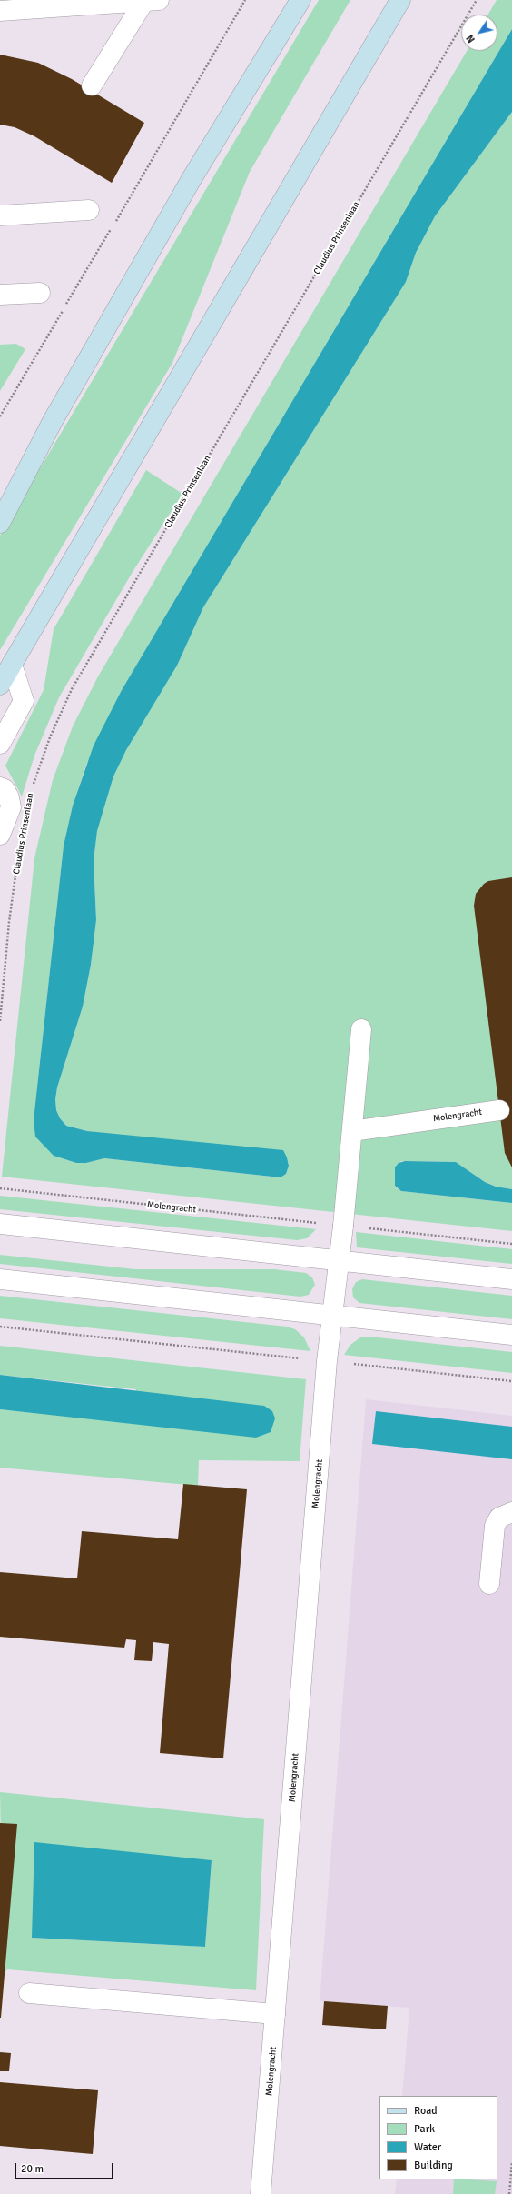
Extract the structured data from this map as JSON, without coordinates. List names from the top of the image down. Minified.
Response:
{"streets":{"street":["Claudius Prinsenlaan","Molengracht"]},"legend":["Road","Park","Water","Building"],"scale_bar":"20 m","north":"bottom left"}
